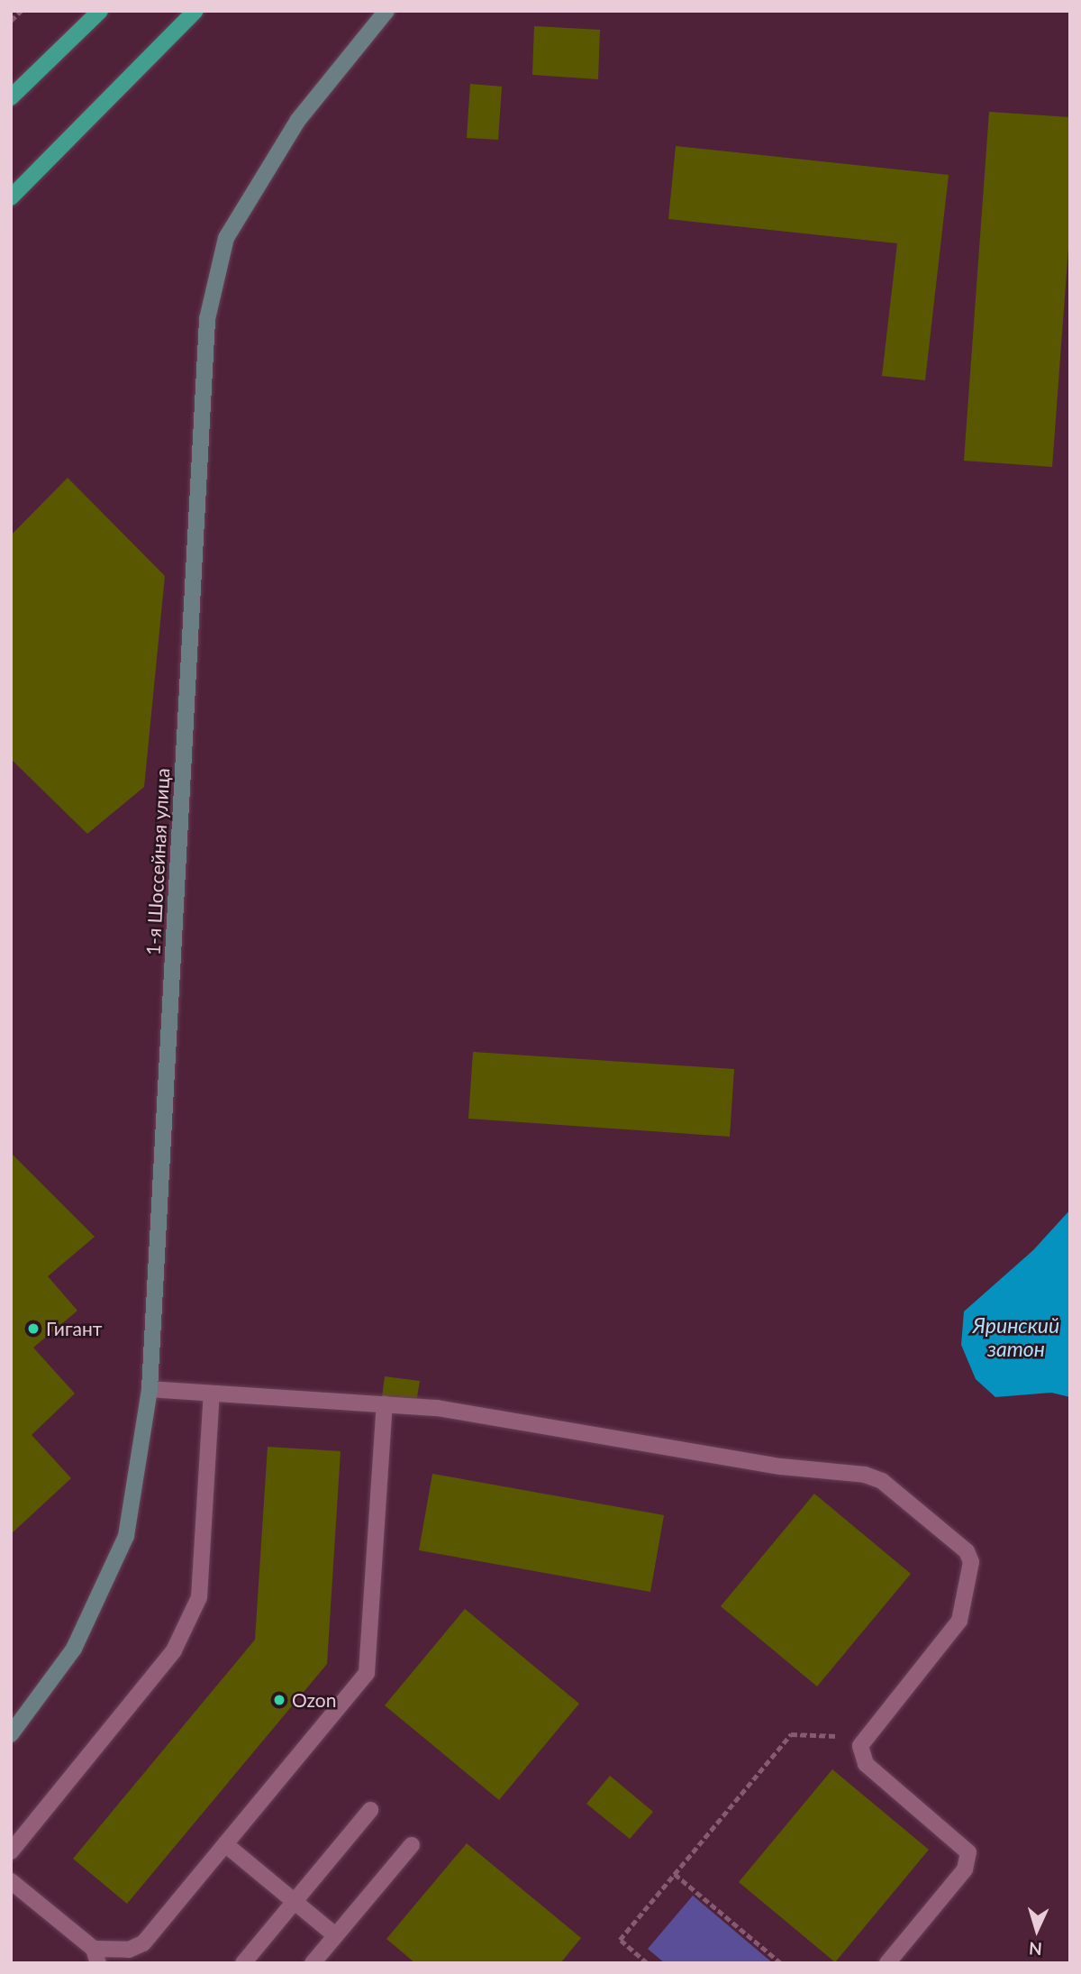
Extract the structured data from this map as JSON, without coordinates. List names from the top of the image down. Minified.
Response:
{"streets":{"main road":["1-я Шоссейная улица"]},"water":["Яринский затон"],"places":["Гигант","Ozon"],"north":"bottom"}
